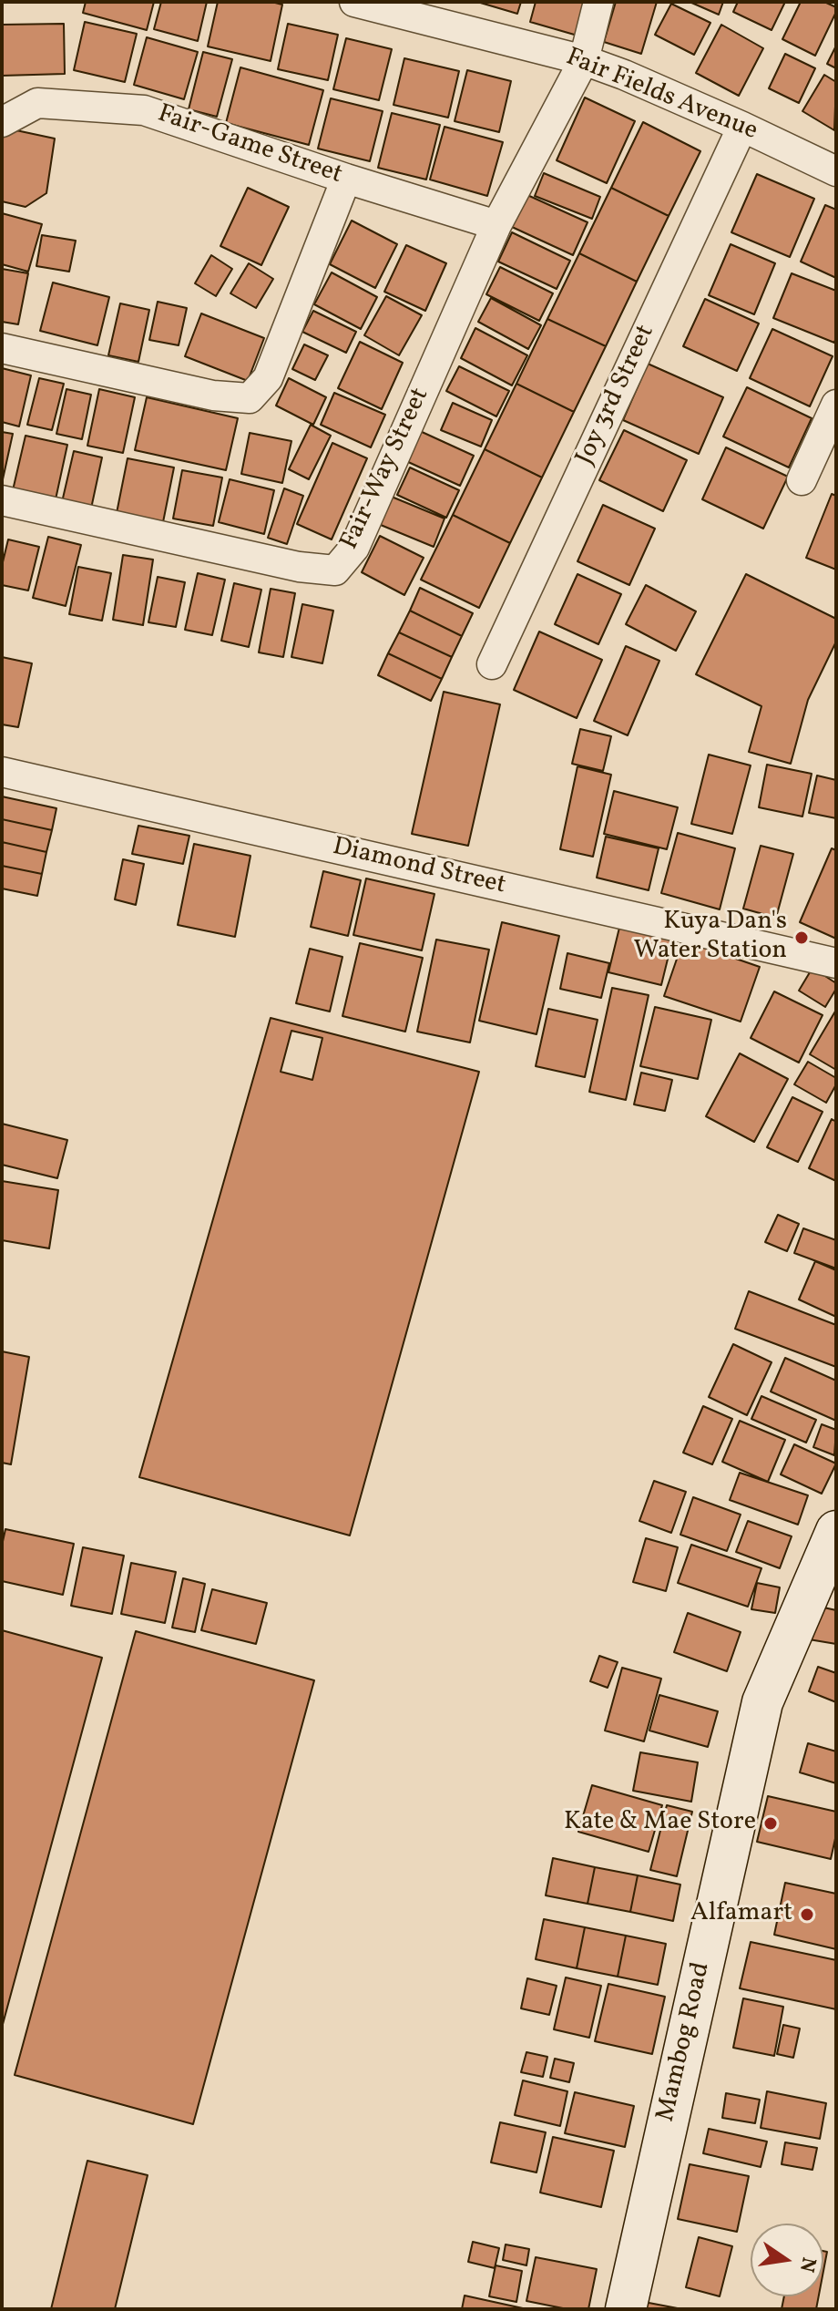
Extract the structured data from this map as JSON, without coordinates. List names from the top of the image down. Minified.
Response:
{"streets":{"main road":["Mambog Road"],"street":["Fair Fields Avenue","Fair-Game Street","Joy 3rd Street","Fair-Way Street","Diamond Street"]},"crossings":[["Fair Fields Avenue","Joy 3rd Street"],["Fair Fields Avenue","Fair-Way Street"],["Fair-Game Street","Fair-Way Street"]],"places":["Kuya Dan's Water Station","Kate & Mae Store","Alfamart"],"north":"right"}
